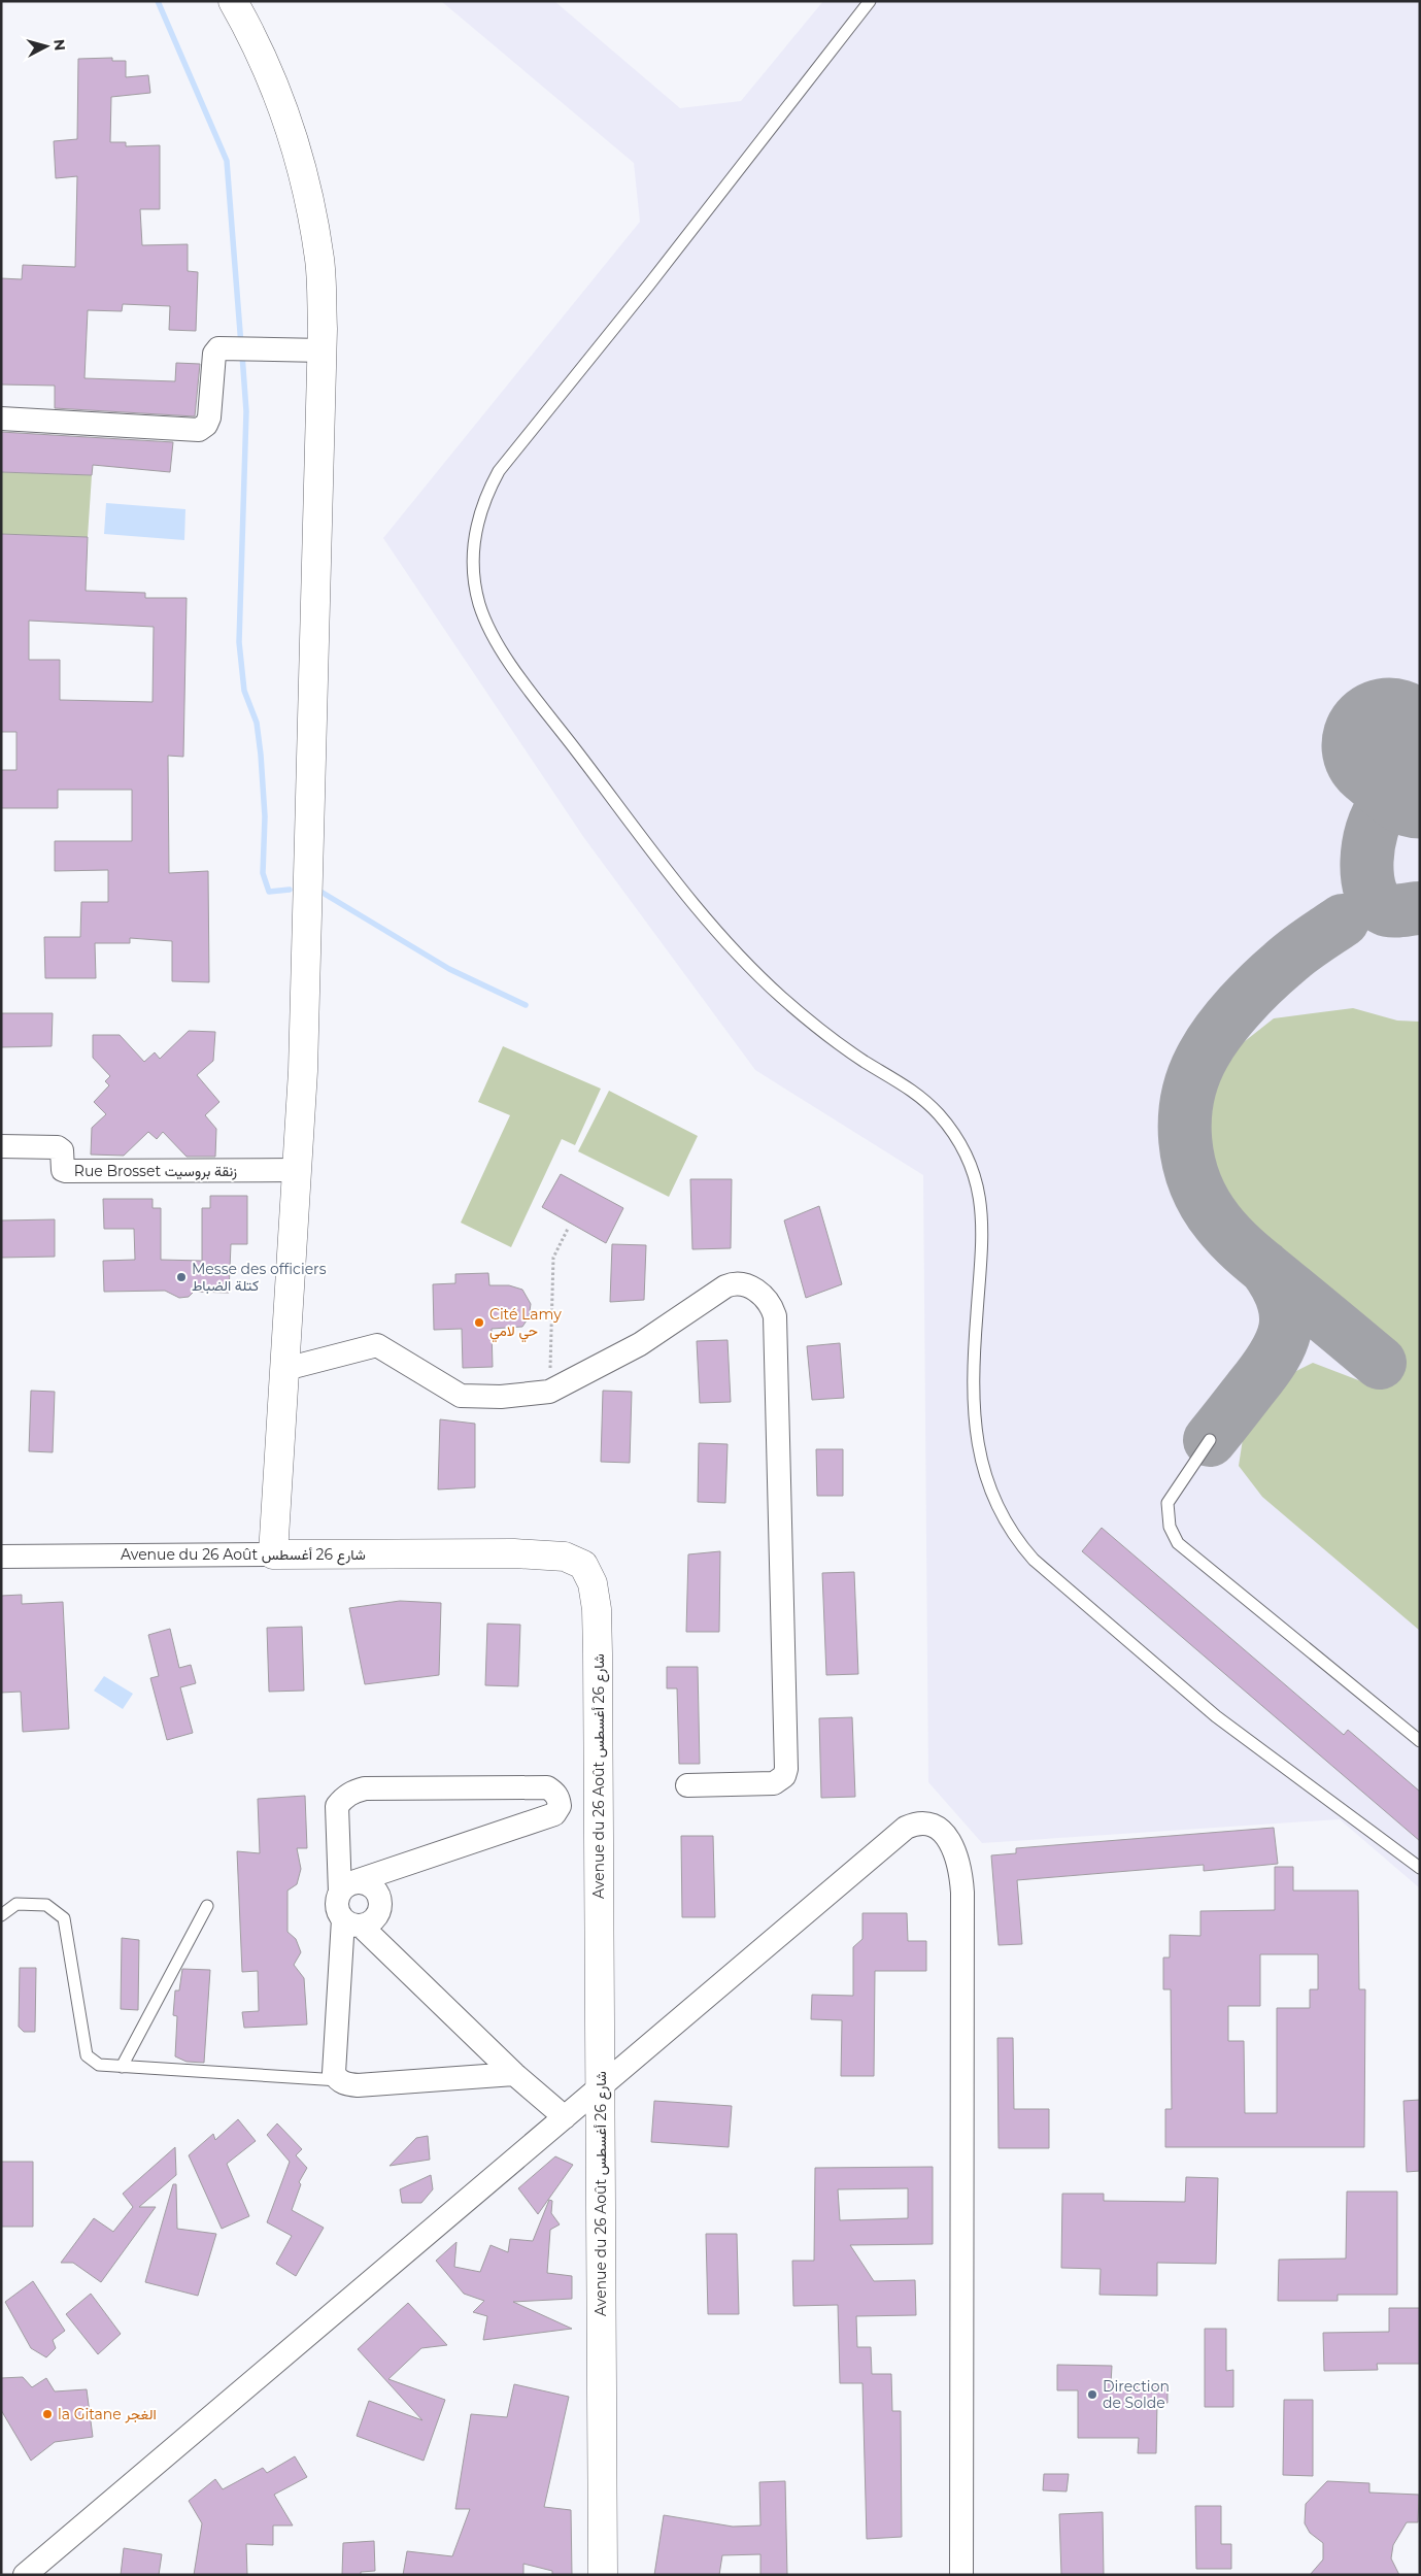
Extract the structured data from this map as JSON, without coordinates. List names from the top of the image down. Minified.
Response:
{"streets":{"street":["Rue Brosset زنقة بروسيت","Avenue du 26 Août شارع 26 أغسطس"]},"places":["Messe des officiers كتلة الضباط","Cité Lamy حي لامي","Direction de Solde","la Gitane الغجر"],"north":"right"}
